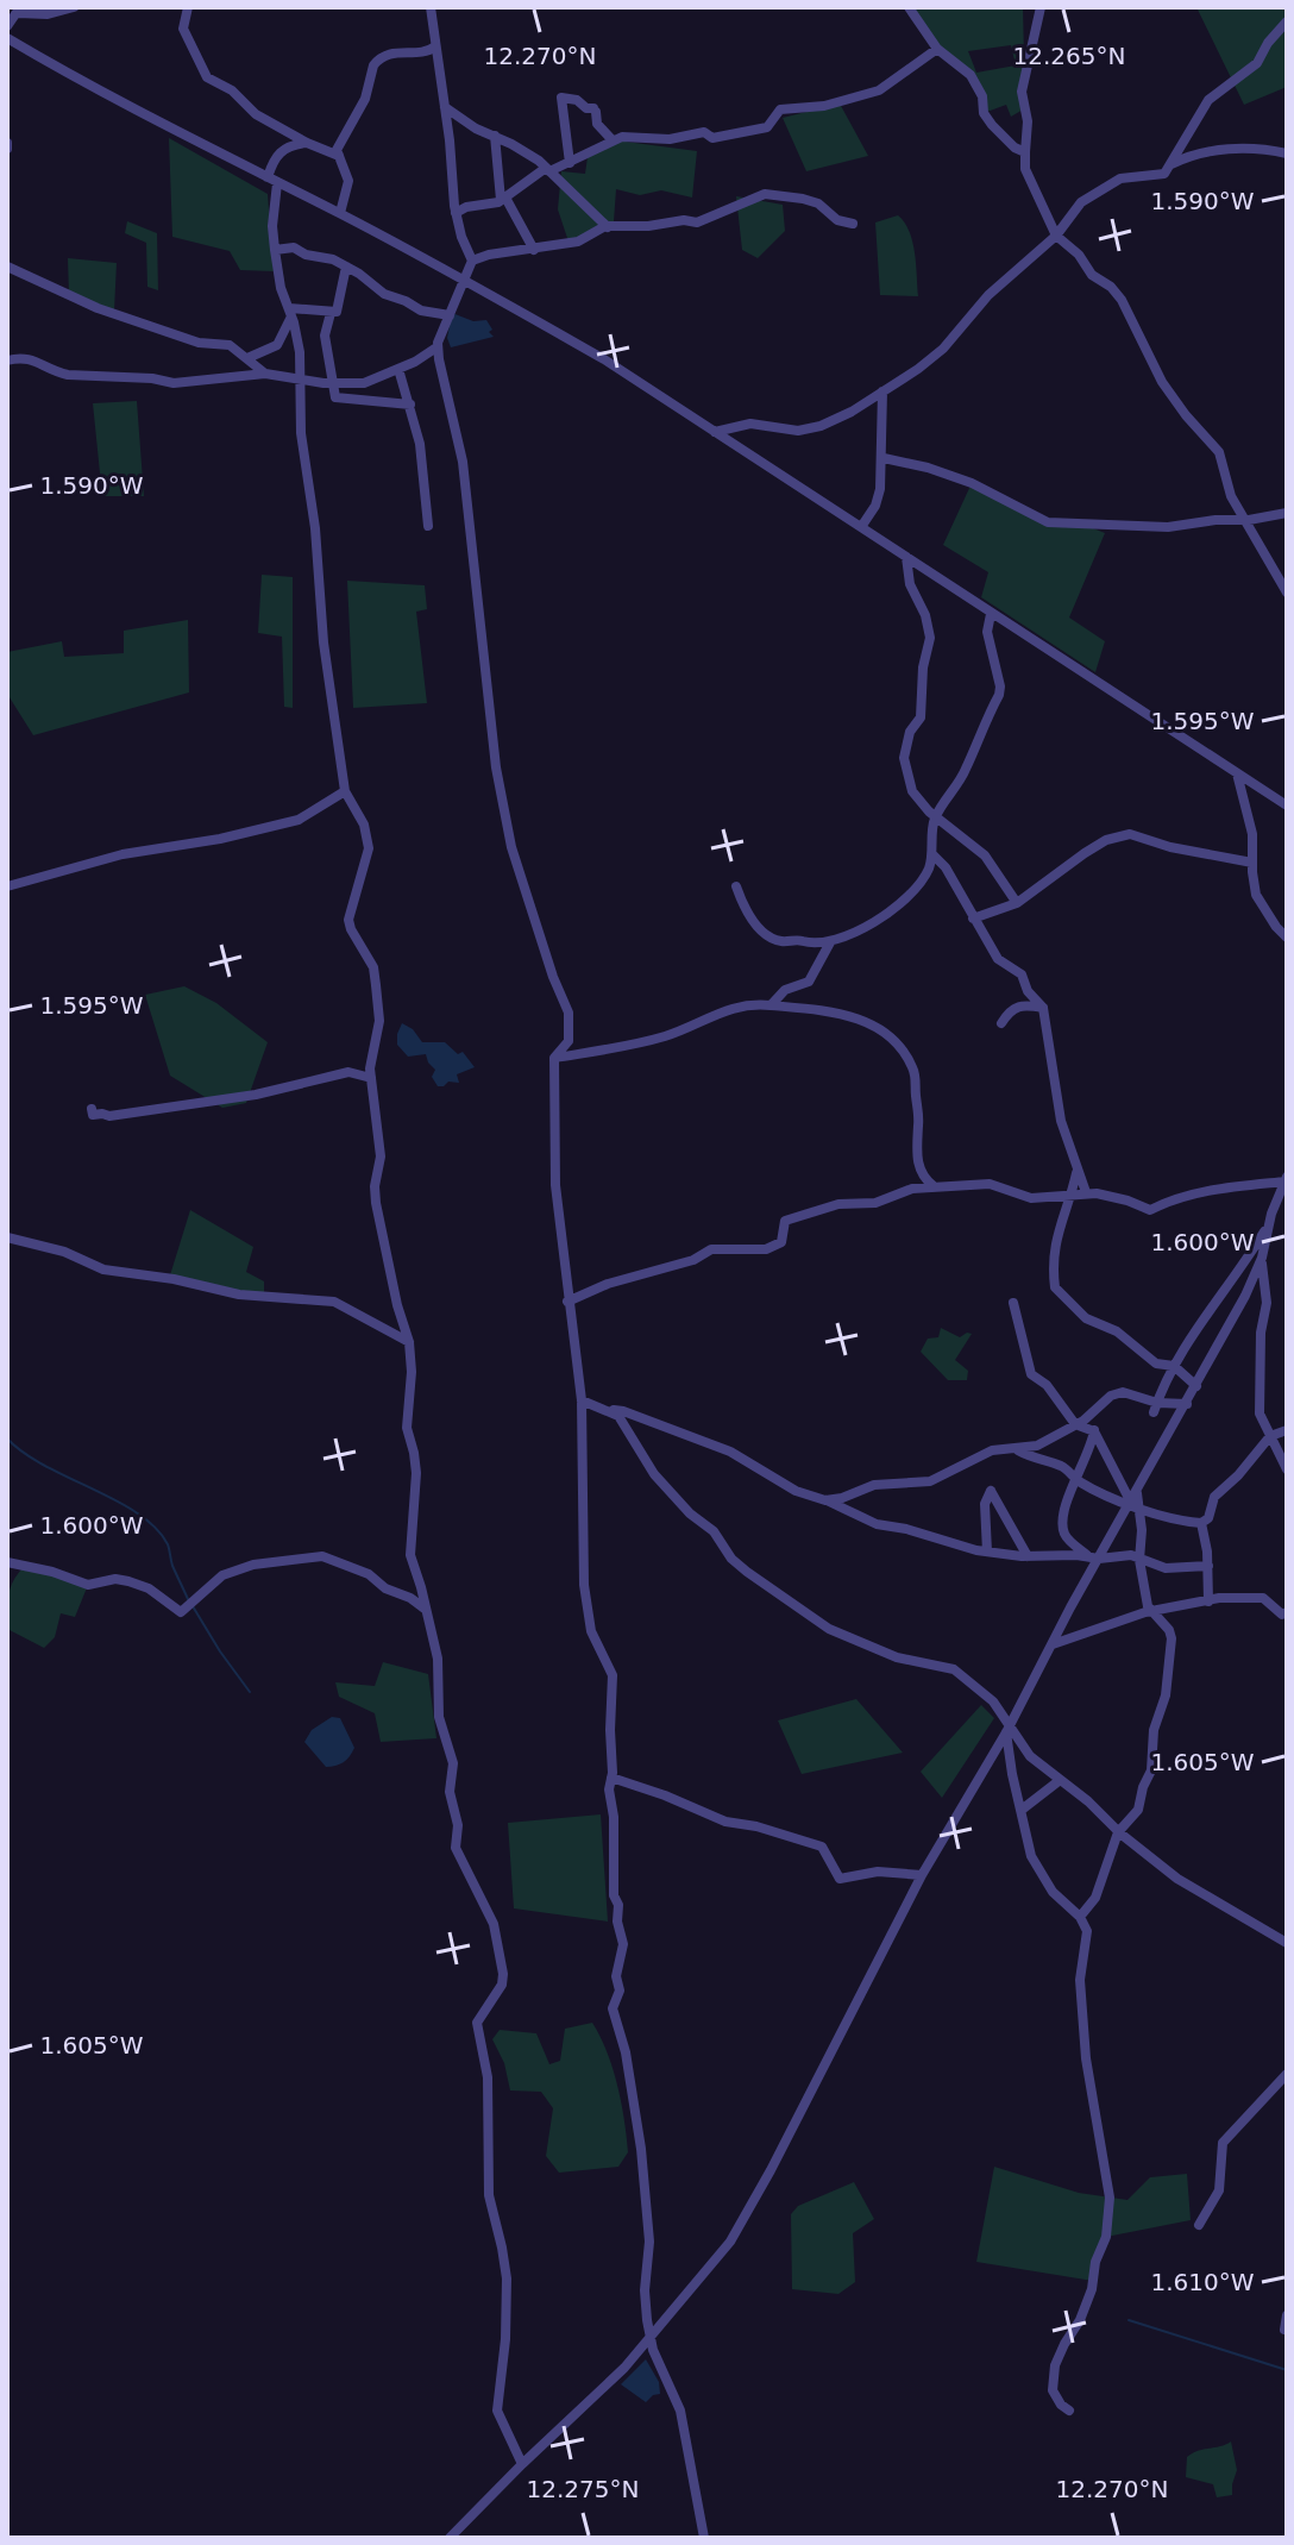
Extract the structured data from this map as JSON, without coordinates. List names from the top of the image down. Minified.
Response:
{"coordinates":["12.270°N","12.265°N","1.590°W","1.595°W","1.600°W","1.605°W","1.610°W","12.275°N"]}
